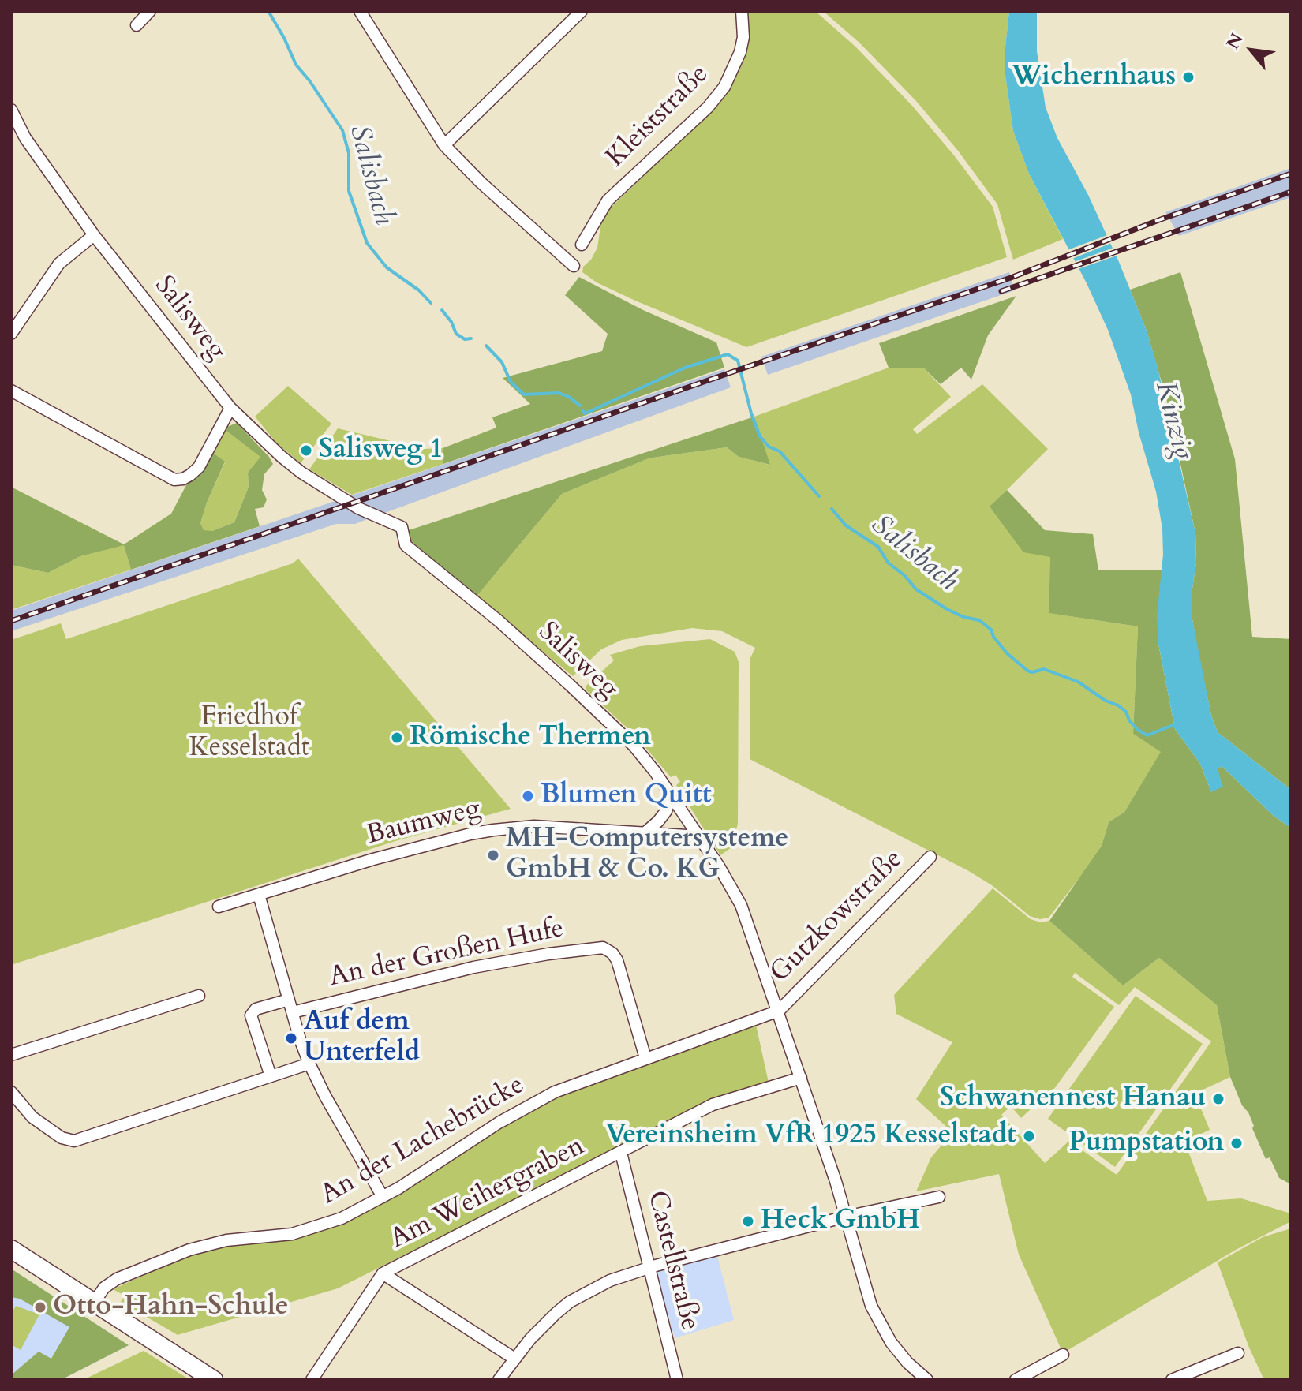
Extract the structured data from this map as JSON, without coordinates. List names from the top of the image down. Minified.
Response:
{"streets":{"street":["Kleiststraße","Salisweg","Baumweg","Gutzkowstraße","An der Großen Hufe","An der Lachebrücke","Am Weihergraben","Castellstraße"]},"crossings":[["Salisweg","Baumweg"],["Salisweg","Gutzkowstraße"],["Salisweg","An der Lachebrücke"],["Salisweg","Am Weihergraben"],["Gutzkowstraße","An der Lachebrücke"],["An der Großen Hufe","An der Lachebrücke"],["Am Weihergraben","Castellstraße"]],"water":["Salisbach","Kinzig"],"parks":["Friedhof Kesselstadt"],"places":["Wichernhaus","Salisweg 1","Römische Thermen","Blumen Quitt","MH-Computersysteme GmbH & Co. KG","Auf dem Unterfeld","Schwanennest Hanau","Vereinsheim VfR 1925 Kesselstadt","Pumpstation","Heck GmbH","Otto-Hahn-Schule"],"north":"top left"}
